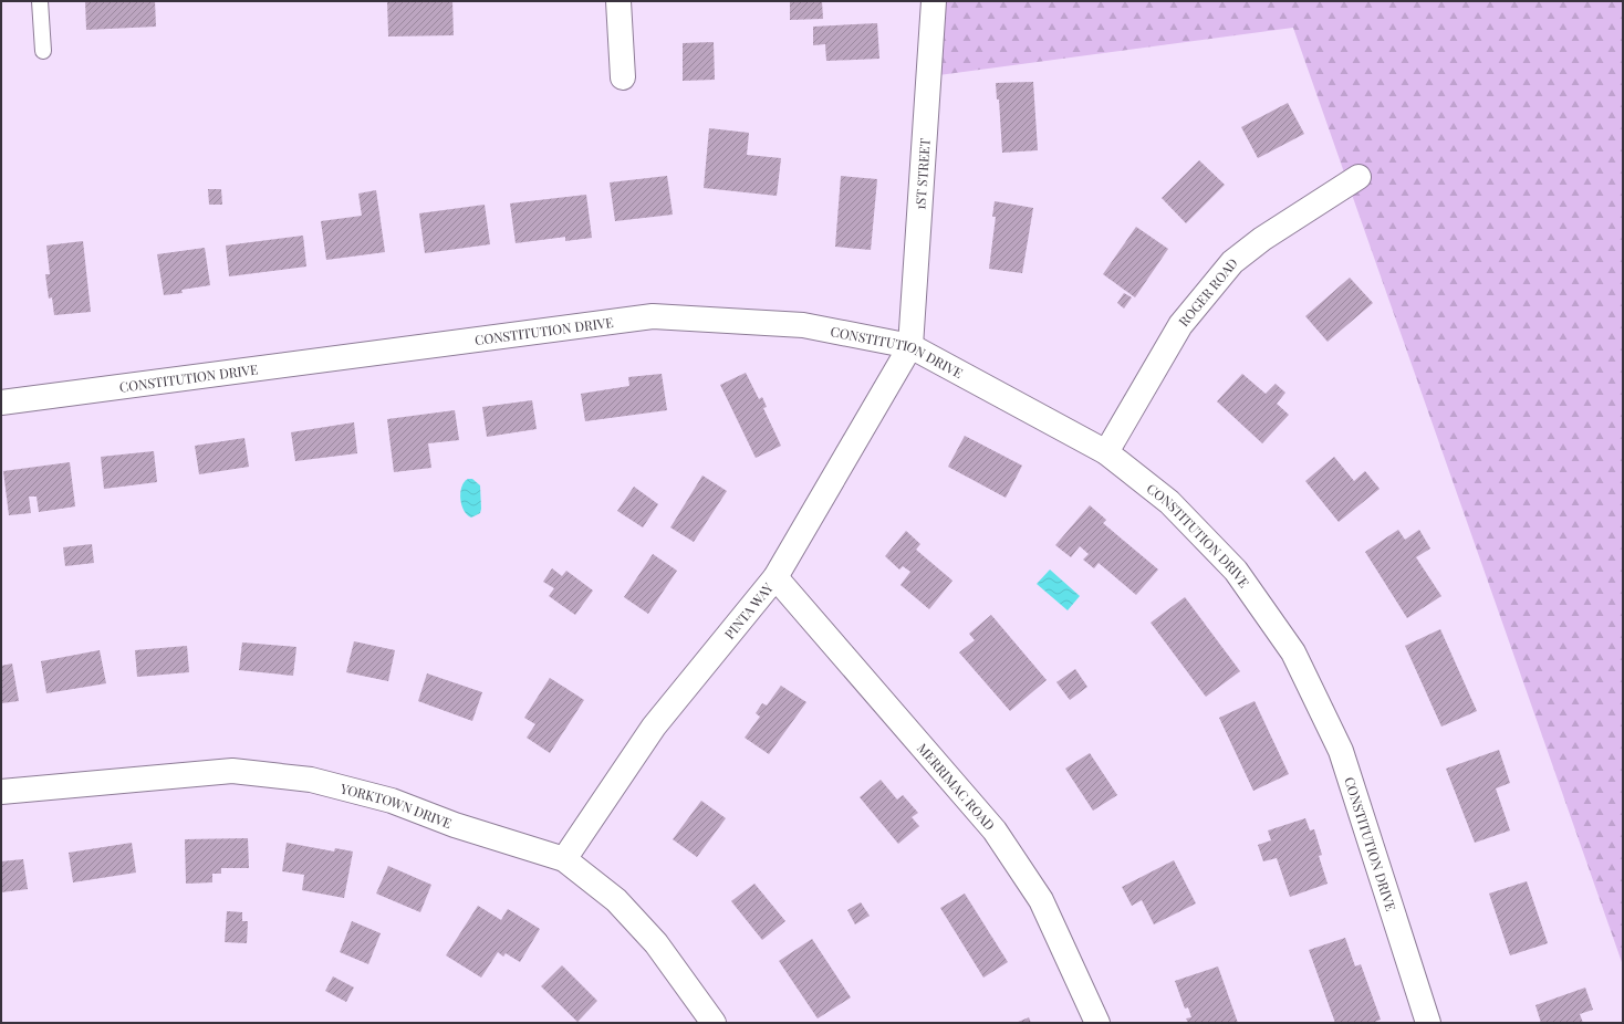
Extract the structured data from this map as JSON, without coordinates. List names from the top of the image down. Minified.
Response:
{"streets":{"street":["1ST STREET","ROGER ROAD","CONSTITUTION DRIVE","PINTA WAY","MERRIMAC ROAD","YORKTOWN DRIVE"]},"crossings":[["1ST STREET","CONSTITUTION DRIVE"],["1ST STREET","PINTA WAY"],["ROGER ROAD","CONSTITUTION DRIVE"],["CONSTITUTION DRIVE","PINTA WAY"],["PINTA WAY","MERRIMAC ROAD"],["PINTA WAY","YORKTOWN DRIVE"]]}
